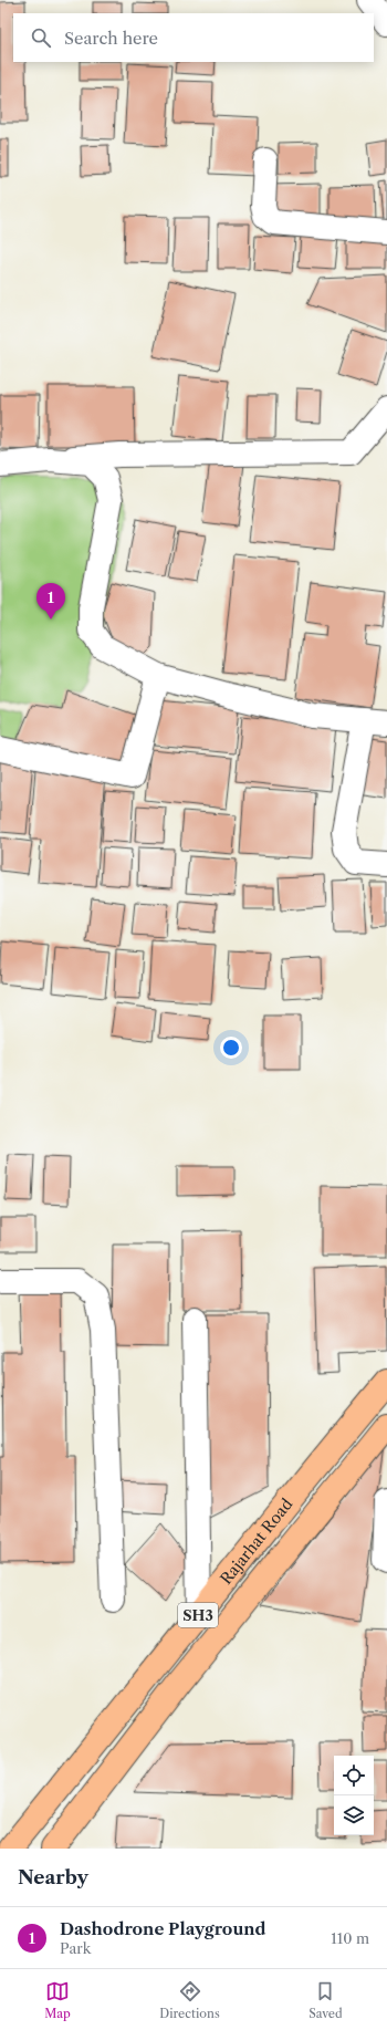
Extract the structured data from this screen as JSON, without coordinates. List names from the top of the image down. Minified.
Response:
{"streets":{"main road":["Rajarhat Road","SH3"]},"page":{"search":"Search here","pins":"1","heading":"Nearby","list":[{"mark":"1","name":"Dashodrone Playground","note":"Park","value":"110 m"}],"nav":["Map","Directions","Saved"]}}
